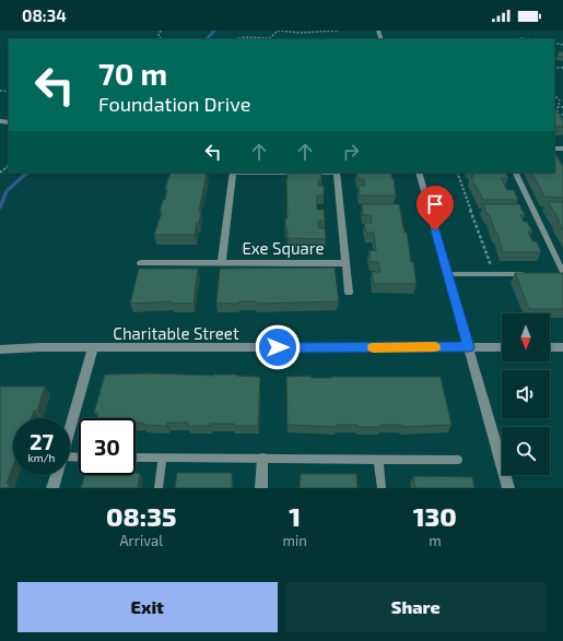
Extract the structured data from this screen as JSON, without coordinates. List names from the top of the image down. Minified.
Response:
{"streets":{"street":["Exe Square","Charitable Street"]},"north":"bottom","page":{"status":"08:34","turn":["70 m","Foundation Drive"],"speed":"27 km/h","limit":"30","eta":["08:35","Arrival","1","min","130","m"],"buttons":["Exit","Share"]}}
